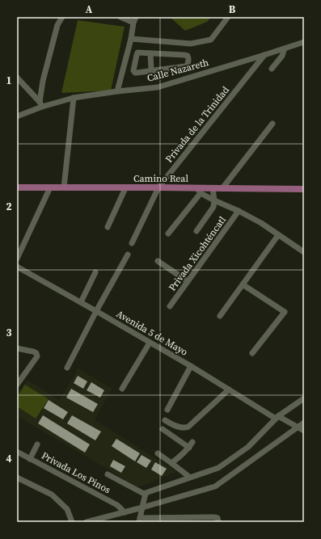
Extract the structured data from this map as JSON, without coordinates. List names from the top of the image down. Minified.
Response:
{"streets":{"main road":["Camino Real"],"street":["Calle Nazareth","Privada de la Trinidad","Privada Xicohténcatl","Avenida 5 de Mayo","Privada Los Pinos"]},"crossings":[["Calle Nazareth","Privada de la Trinidad"],["Privada de la Trinidad","Camino Real"]],"grid":{"columns":["A","B"],"rows":["1","2","3","4"]}}
